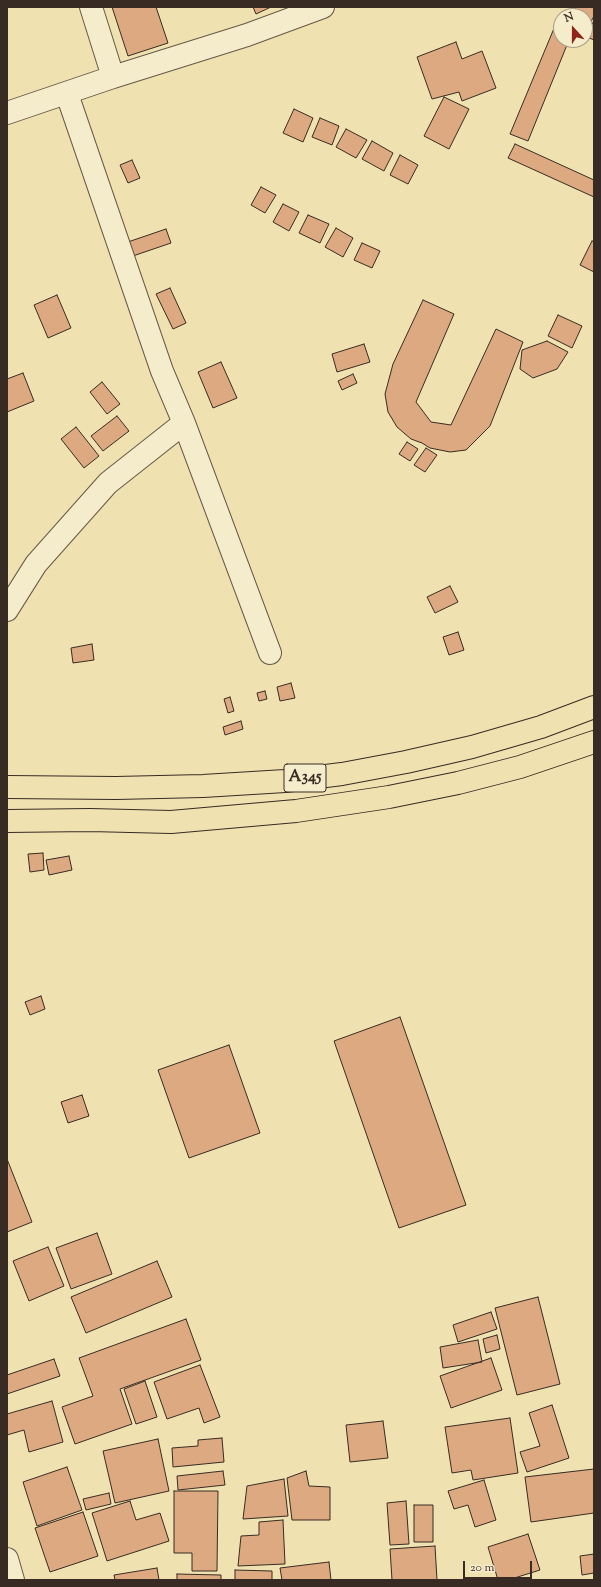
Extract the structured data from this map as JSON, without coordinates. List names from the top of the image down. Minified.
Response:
{"streets":{"highway":["A345"]},"scale_bar":"20 m","north":"top"}
